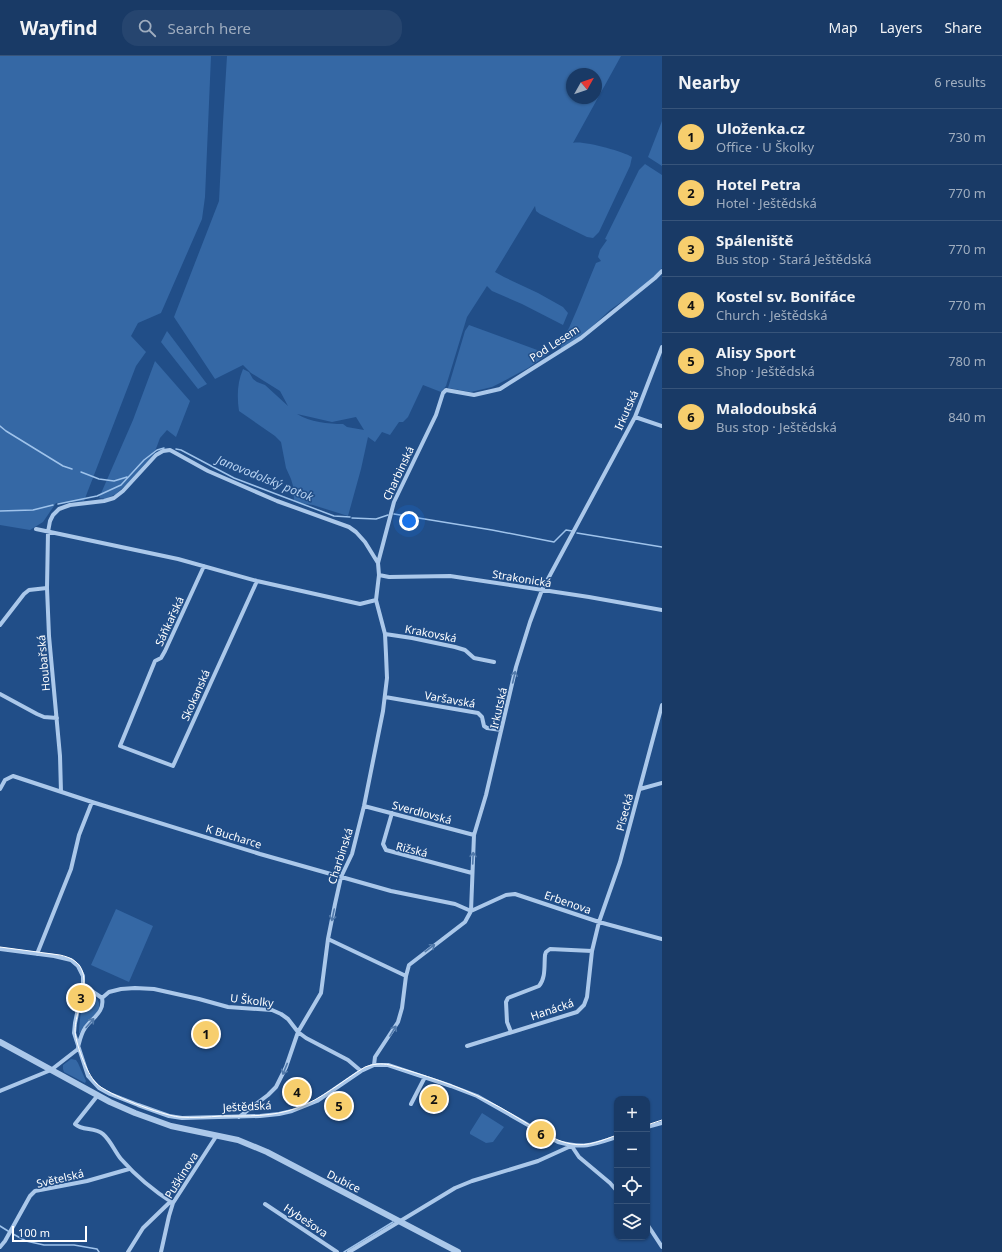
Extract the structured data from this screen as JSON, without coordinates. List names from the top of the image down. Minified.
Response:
{"streets":{"street":["Pod Lesem","Irkutská","Charbinská","Strakonická","Sáňkařská","Krakovská","Houbařská","Skokanská","Varšavská","Sverdlovská","Písecká","K Bucharce","Rižská","Erbenova","U Školky","Hanácká","Ještědská","Puškinova","Světelská","Dubice","Hybešova"]},"crossings":[["Pod Lesem","Charbinská"],["Irkutská","Strakonická"],["Irkutská","Varšavská"],["Irkutská","Sverdlovská"],["Irkutská","K Bucharce"],["Irkutská","Rižská"],["Irkutská","Erbenova"],["Charbinská","Strakonická"],["Charbinská","Krakovská"],["Charbinská","Houbařská"],["Charbinská","Varšavská"],["Charbinská","Sverdlovská"],["Charbinská","K Bucharce"],["Charbinská","U Školky"],["Charbinská","Ještědská"],["Sáňkařská","Skokanská"],["Houbařská","K Bucharce"],["Sverdlovská","Rižská"],["Písecká","Erbenova"],["Písecká","Hanácká"],["K Bucharce","Erbenova"],["Erbenova","Hanácká"],["U Školky","Ještědská"],["Puškinova","Dubice"]],"water":["Janovodolský potok"],"scale_bar":"100 m","north":"top right","page":{"header":"Wayfind","search":"Search here","nav":["Map","Layers","Share"],"heading":["Nearby","6 results"],"list":[{"mark":"1","name":"Uloženka.cz","note":"Office · U Školky","value":"730 m"},{"mark":"2","name":"Hotel Petra","note":"Hotel · Ještědská","value":"770 m"},{"mark":"3","name":"Spáleniště","note":"Bus stop · Stará Ještědská","value":"770 m"},{"mark":"4","name":"Kostel sv. Bonifáce","note":"Church · Ještědská","value":"770 m"},{"mark":"5","name":"Alisy Sport","note":"Shop · Ještědská","value":"780 m"},{"mark":"6","name":"Malodoubská","note":"Bus stop · Ještědská","value":"840 m"}],"pins":["3","1","4","2","5","6"],"map_buttons":["+","−"],"scale":"100 m"}}
